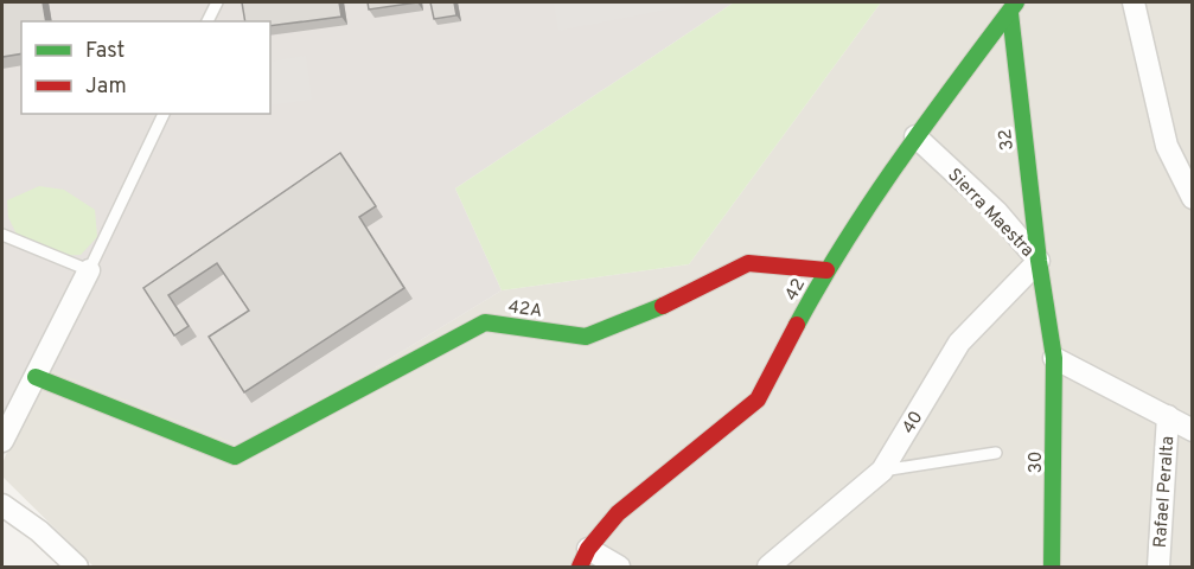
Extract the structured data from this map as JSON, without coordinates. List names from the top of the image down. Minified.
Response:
{"streets":{"street":["32","Sierra Maestra","42","42A","40","30","Rafael Peralta"]},"crossings":[["32","Sierra Maestra"],["32","42"],["32","40"],["Sierra Maestra","42"],["Sierra Maestra","40"],["Sierra Maestra","30"],["42","42A"]],"legend":["Fast","Jam"]}
